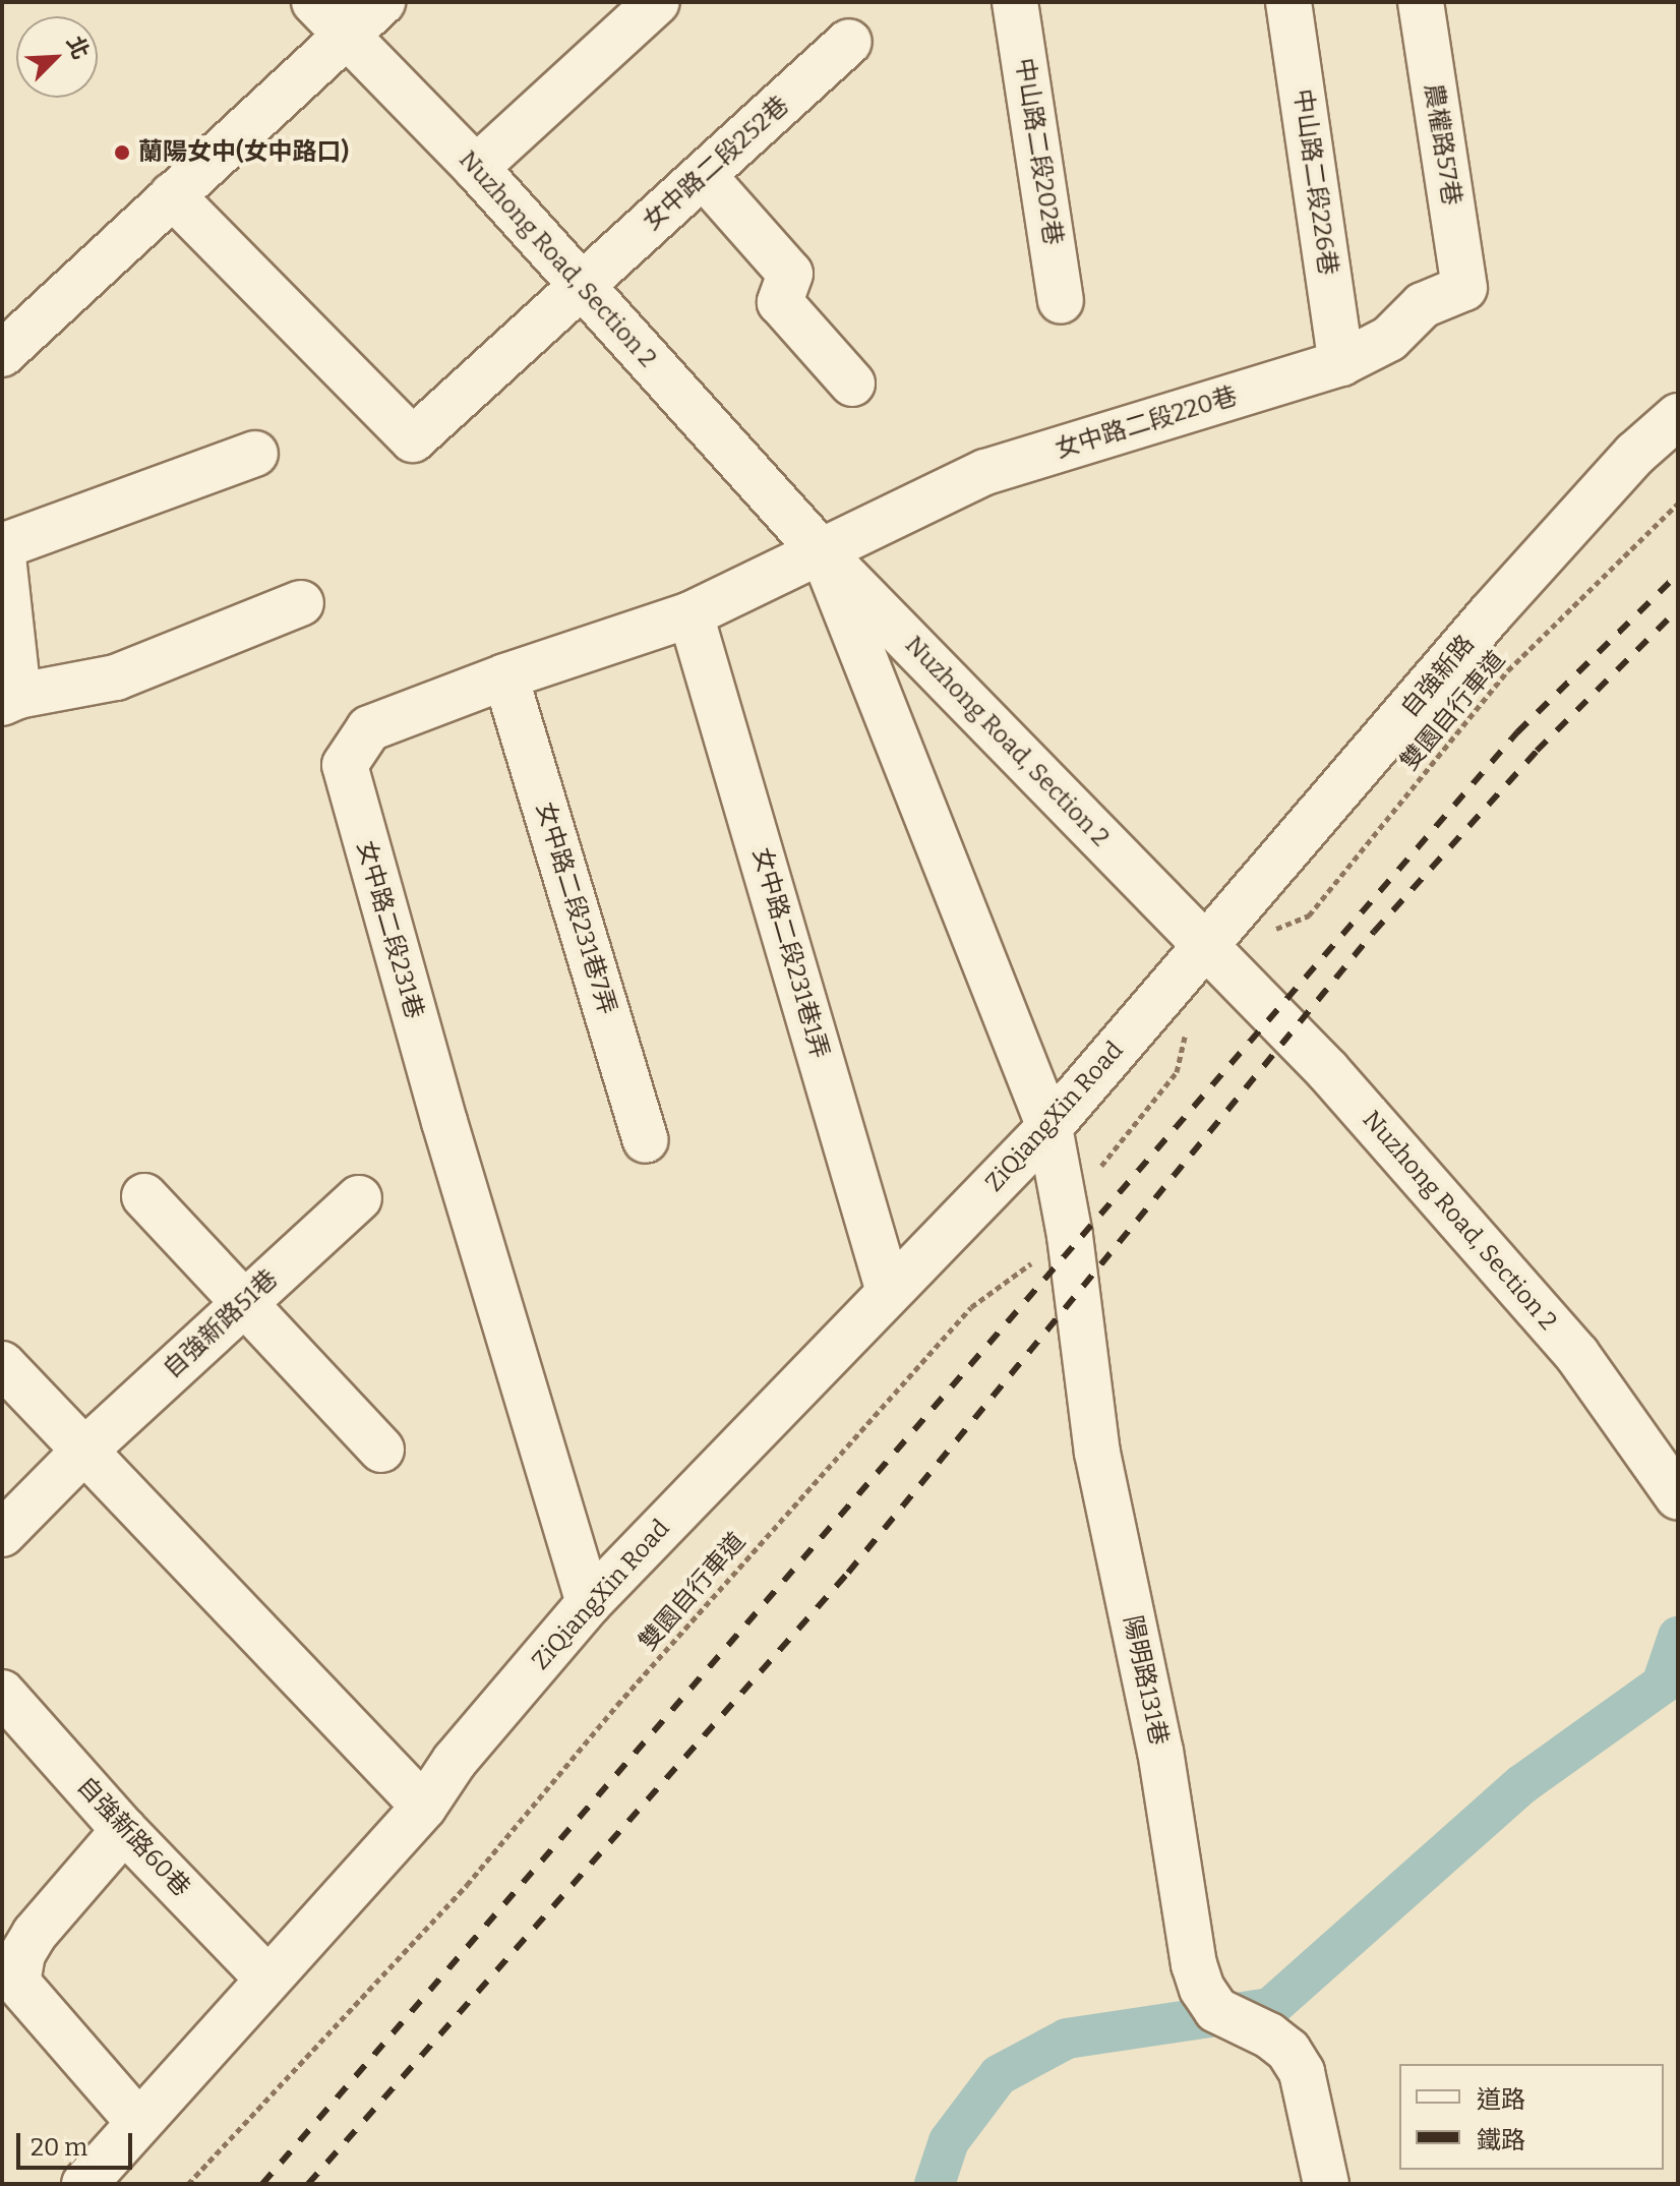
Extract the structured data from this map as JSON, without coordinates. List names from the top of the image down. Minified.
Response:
{"streets":{"street":["農權路57巷","中山路二段202巷","女中路二段252巷","中山路二段226巷","Nuzhong Road, Section 2","女中路二段220巷","自強新路","女中路二段231巷7弄","女中路二段231巷","女中路二段231巷1弄","ZiQiangXin Road","自強新路51巷","陽明路131巷","自強新路60巷"],"path":["雙園自行車道"]},"crossings":[["農權路57巷","女中路二段220巷"],["女中路二段252巷","Nuzhong Road, Section 2"],["中山路二段226巷","女中路二段220巷"],["Nuzhong Road, Section 2","女中路二段220巷"],["Nuzhong Road, Section 2","自強新路"],["Nuzhong Road, Section 2","女中路二段231巷"],["Nuzhong Road, Section 2","ZiQiangXin Road"],["Nuzhong Road, Section 2","陽明路131巷"],["女中路二段220巷","女中路二段231巷"],["女中路二段220巷","陽明路131巷"],["自強新路","ZiQiangXin Road"],["雙園自行車道","陽明路131巷"],["女中路二段231巷7弄","女中路二段231巷"],["女中路二段231巷","女中路二段231巷1弄"],["女中路二段231巷","ZiQiangXin Road"],["女中路二段231巷","陽明路131巷"],["女中路二段231巷1弄","ZiQiangXin Road"],["ZiQiangXin Road","陽明路131巷"],["ZiQiangXin Road","自強新路60巷"]],"places":["蘭陽女中(女中路口)"],"legend":["道路","鐵路"],"scale_bar":"20 m","north":"top right"}
